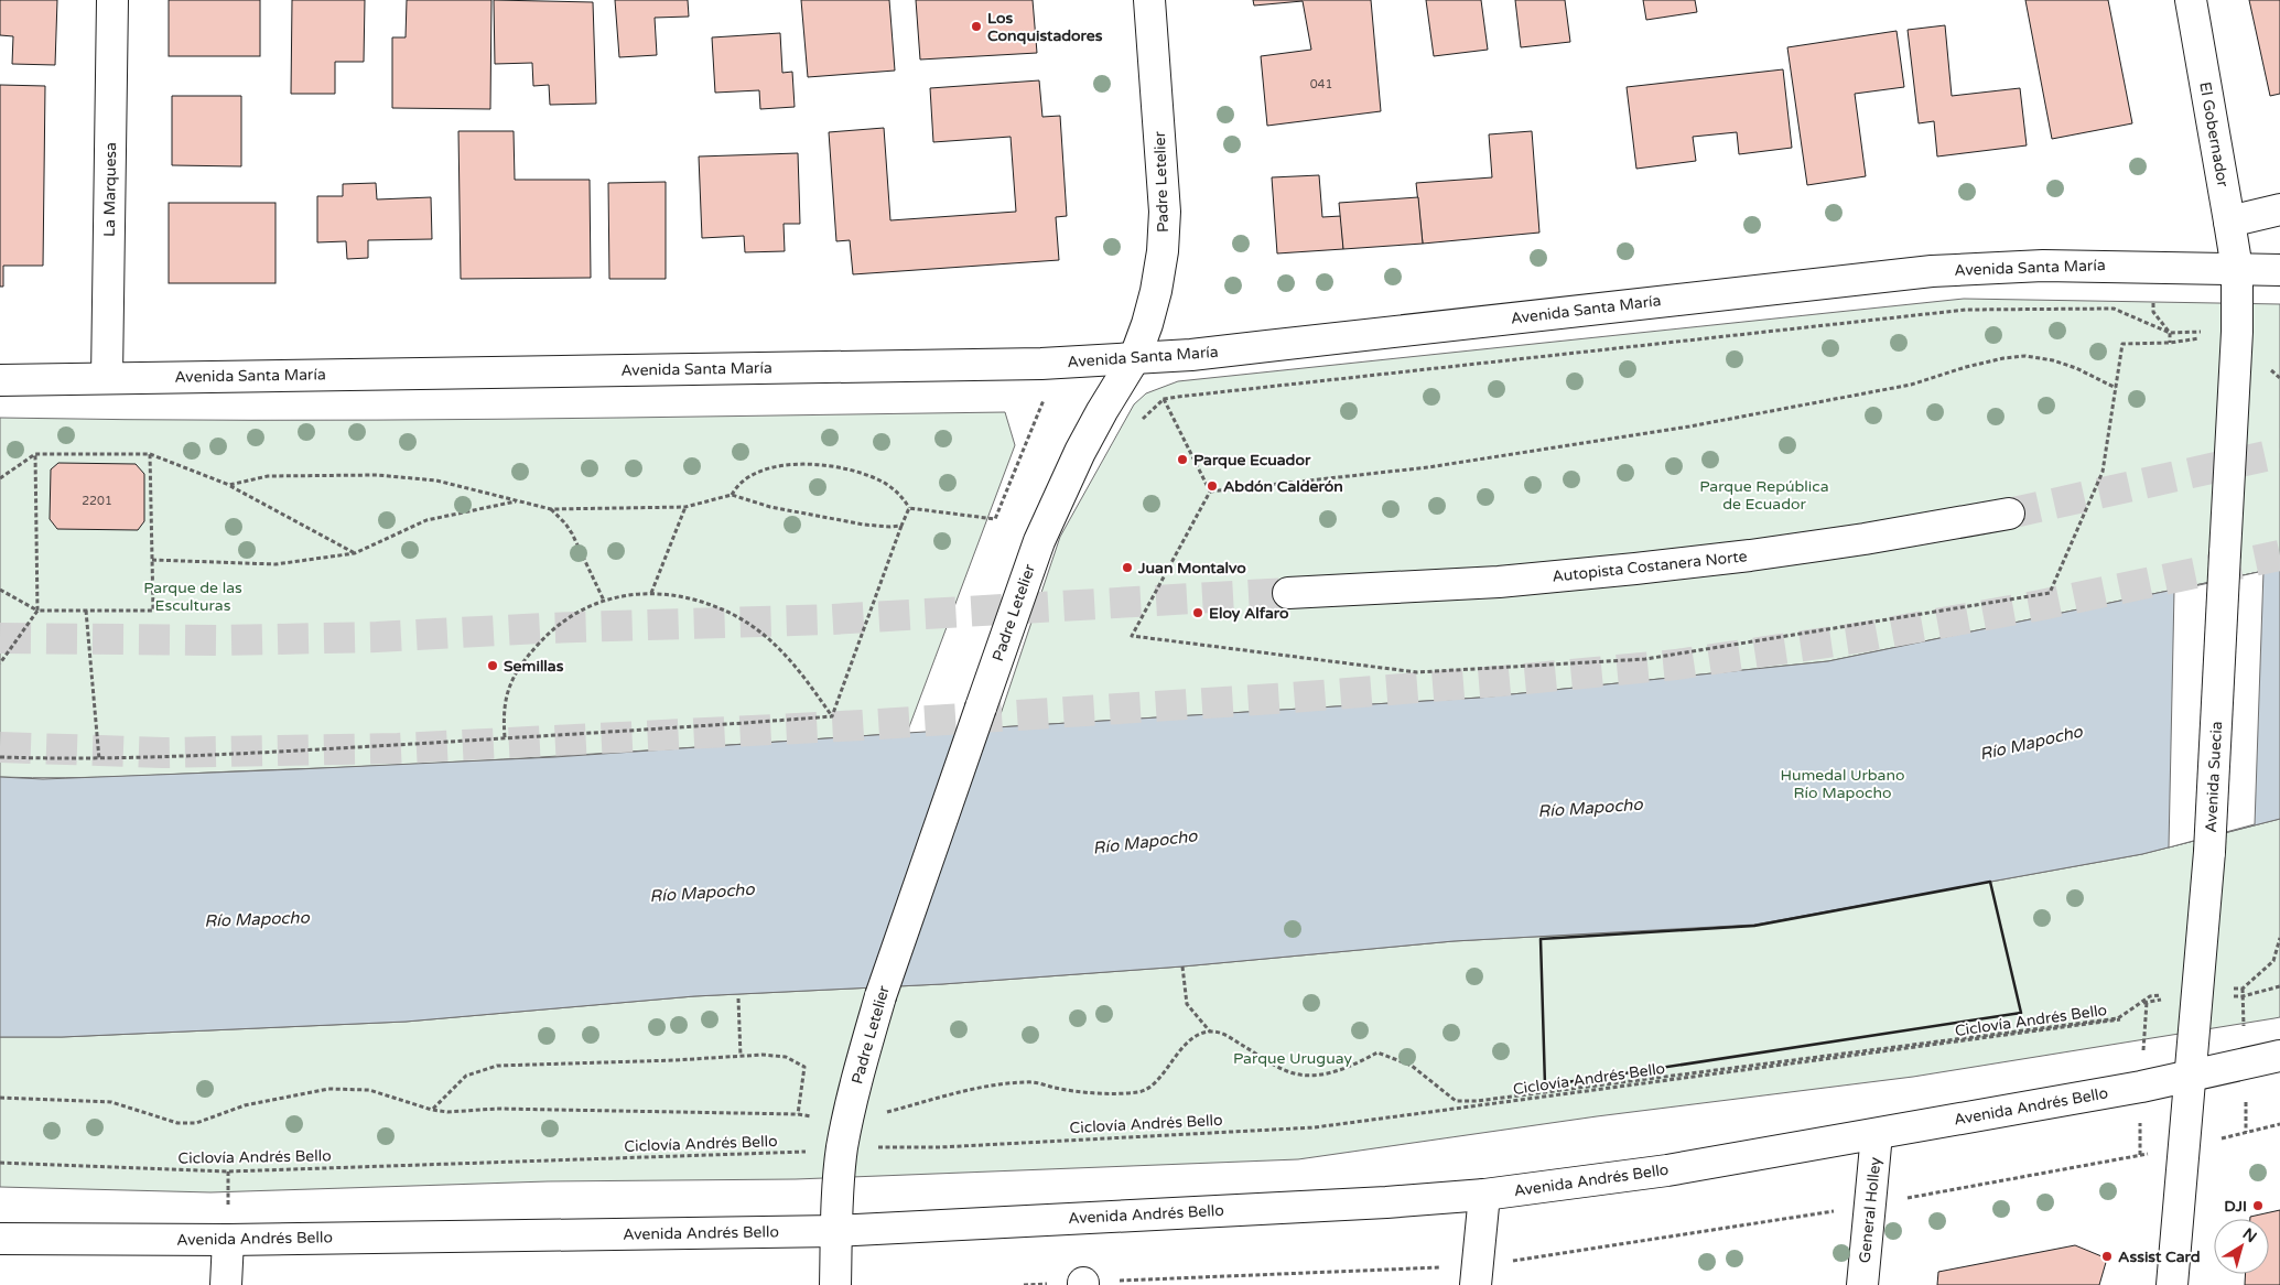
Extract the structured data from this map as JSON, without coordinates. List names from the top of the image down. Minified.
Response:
{"streets":{"main road":["El Gobernador","Padre Letelier","La Marquesa","Avenida Santa María","Autopista Costanera Norte","Avenida Suecia","Avenida Andrés Bello","General Holley"],"path":["Ciclovía Andrés Bello"]},"crossings":[["El Gobernador","Avenida Santa María"],["El Gobernador","Avenida Suecia"],["Padre Letelier","Avenida Santa María"],["Padre Letelier","Ciclovía Andrés Bello"],["Padre Letelier","Avenida Andrés Bello"],["La Marquesa","Avenida Santa María"],["Avenida Santa María","Avenida Suecia"],["Avenida Suecia","Ciclovía Andrés Bello"],["Avenida Suecia","Avenida Andrés Bello"],["Avenida Andrés Bello","General Holley"]],"water":["Río Mapocho"],"parks":["Parque República de Ecuador","Parque de las Esculturas","Humedal Urbano Río Mapocho","Parque Uruguay"],"places":["Los Conquistadores","Parque Ecuador","Abdón Calderón","Juan Montalvo","Eloy Alfaro","Semillas","DJI","Assist Card"],"house_numbers":["041","2201"],"north":"top right"}
